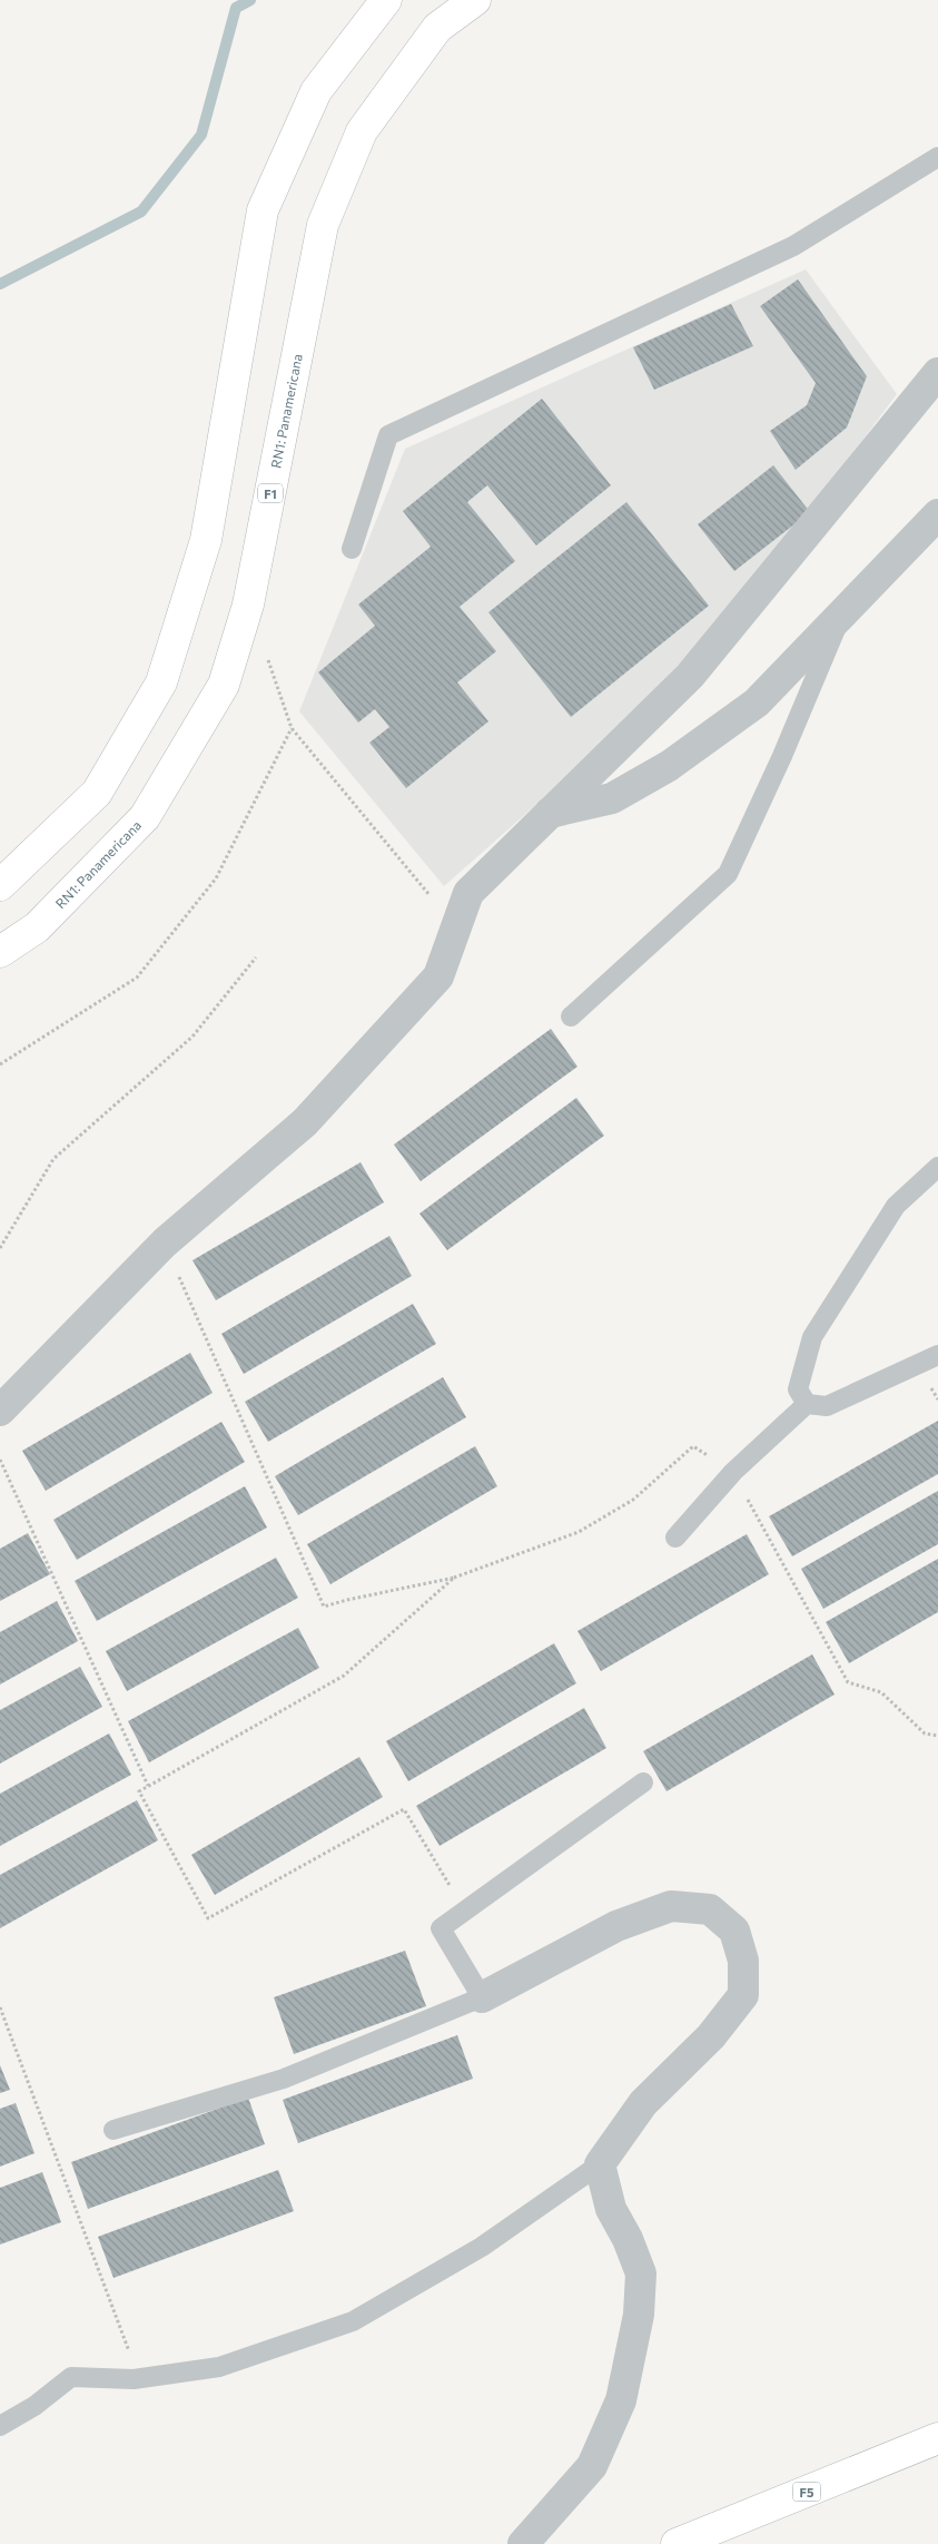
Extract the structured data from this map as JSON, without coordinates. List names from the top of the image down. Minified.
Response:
{"streets":{"highway":["RN1: Panamericana","F1","F5"]}}
